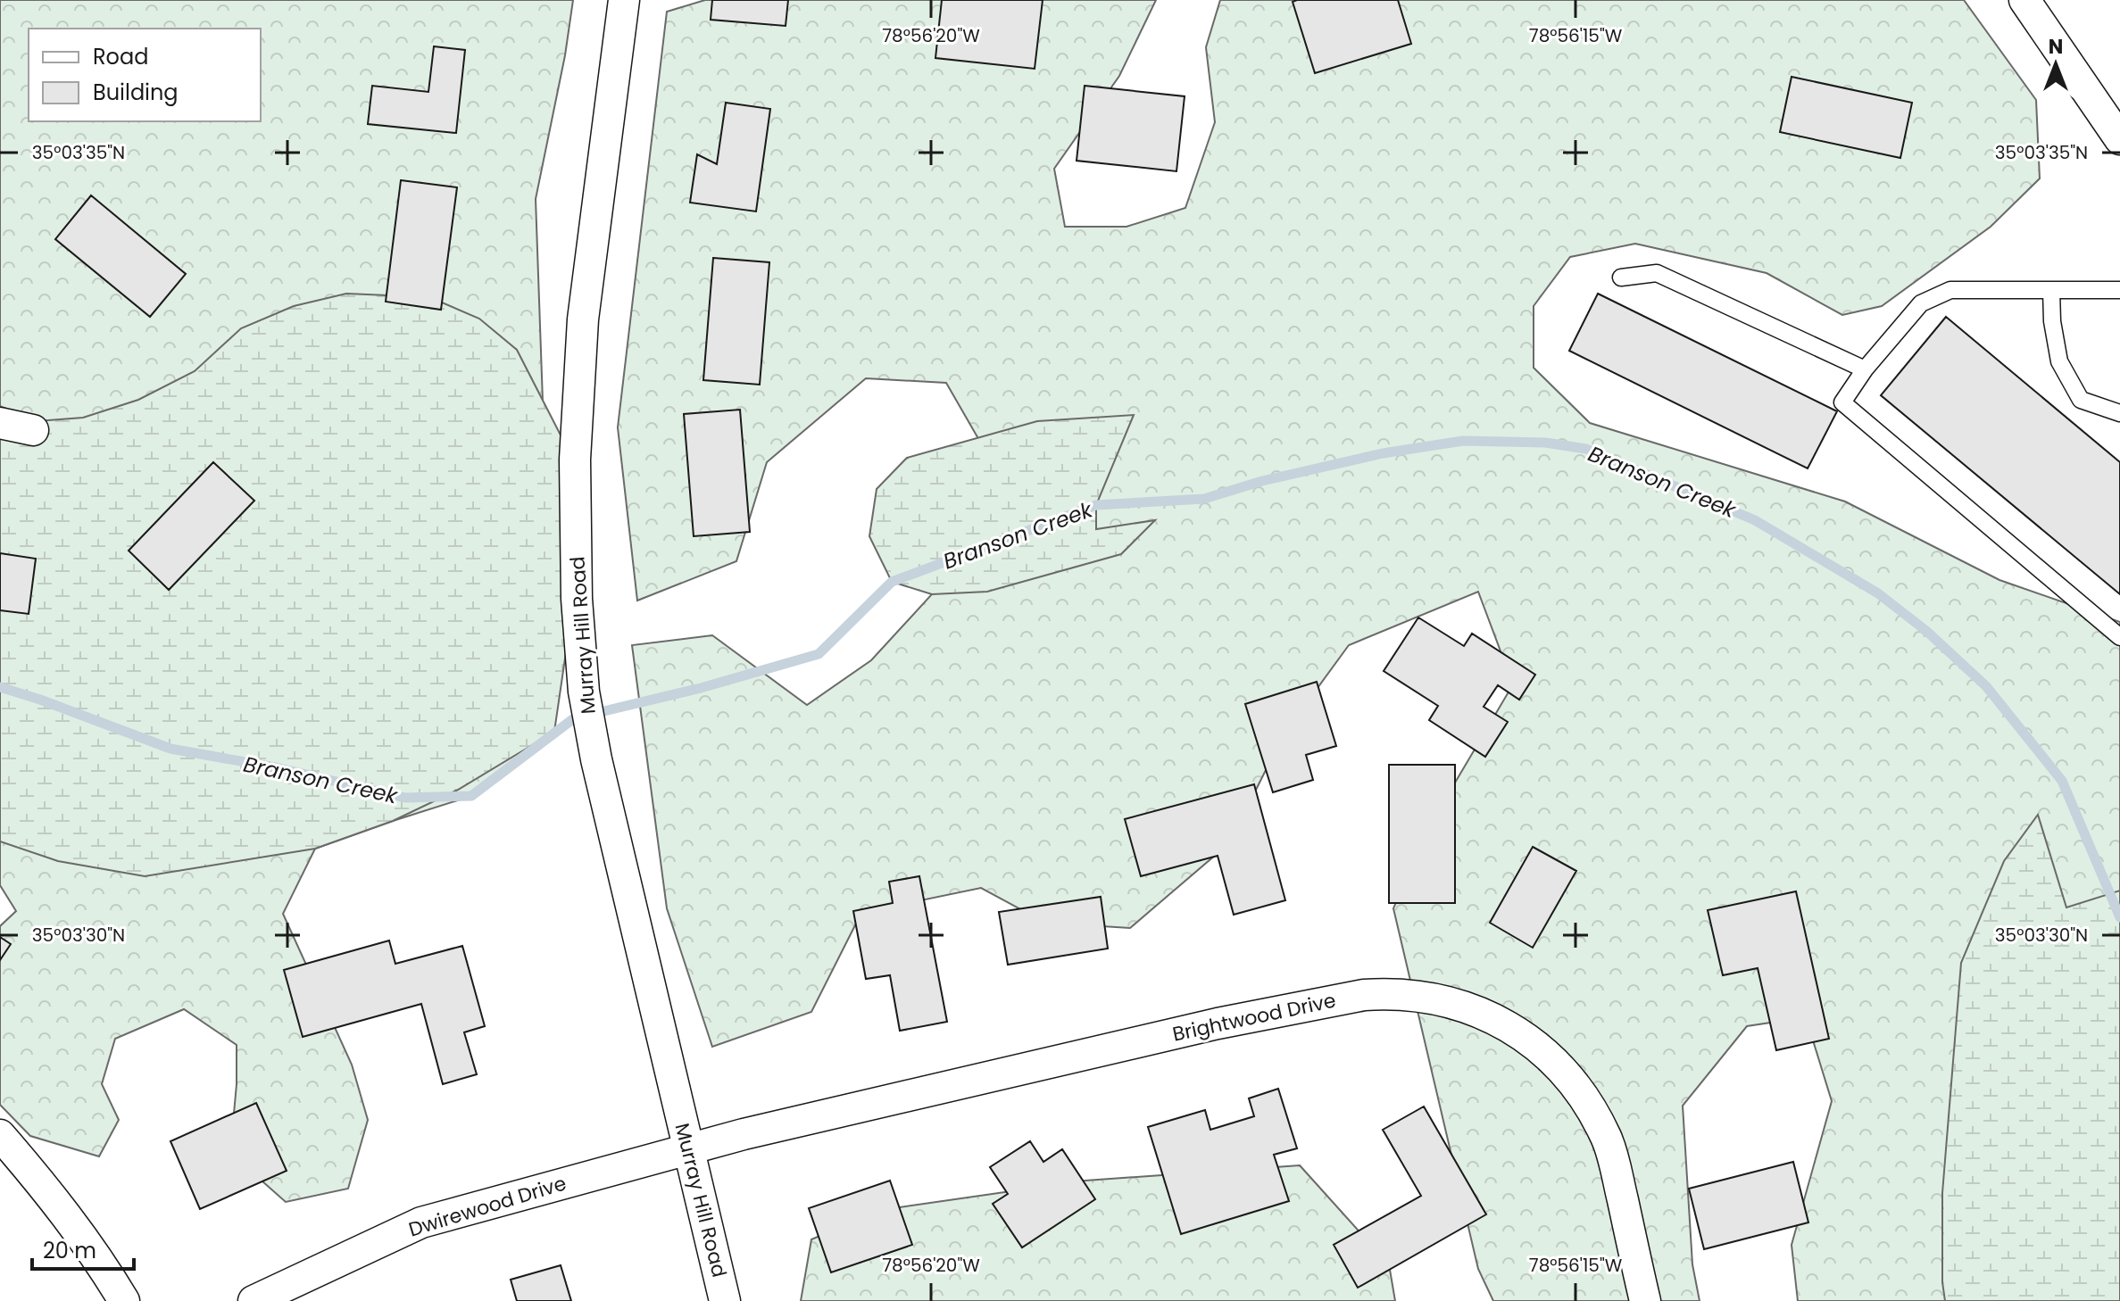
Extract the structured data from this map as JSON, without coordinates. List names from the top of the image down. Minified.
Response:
{"streets":{"street":["Murray Hill Road","Brightwood Drive","Dwirewood Drive"]},"crossings":[["Murray Hill Road","Brightwood Drive"],["Murray Hill Road","Dwirewood Drive"],["Brightwood Drive","Dwirewood Drive"]],"water":["Branson Creek"],"legend":["Road","Building"],"scale_bar":"20 m","north":"top","coordinates":["78°56'20\"W","78°56'15\"W","35°03'35\"N","35°03'30\"N"]}
